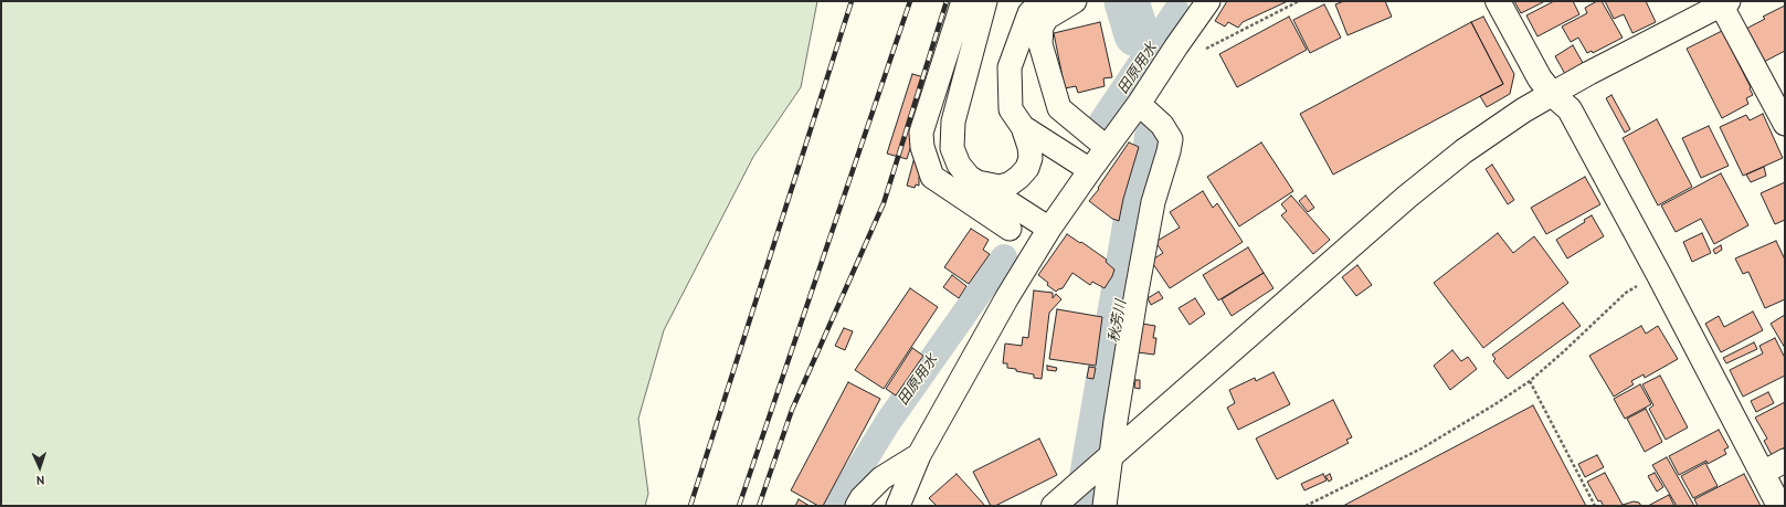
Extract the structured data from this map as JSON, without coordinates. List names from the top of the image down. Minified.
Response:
{"water":["田原用水","秋芳川"],"north":"bottom"}
